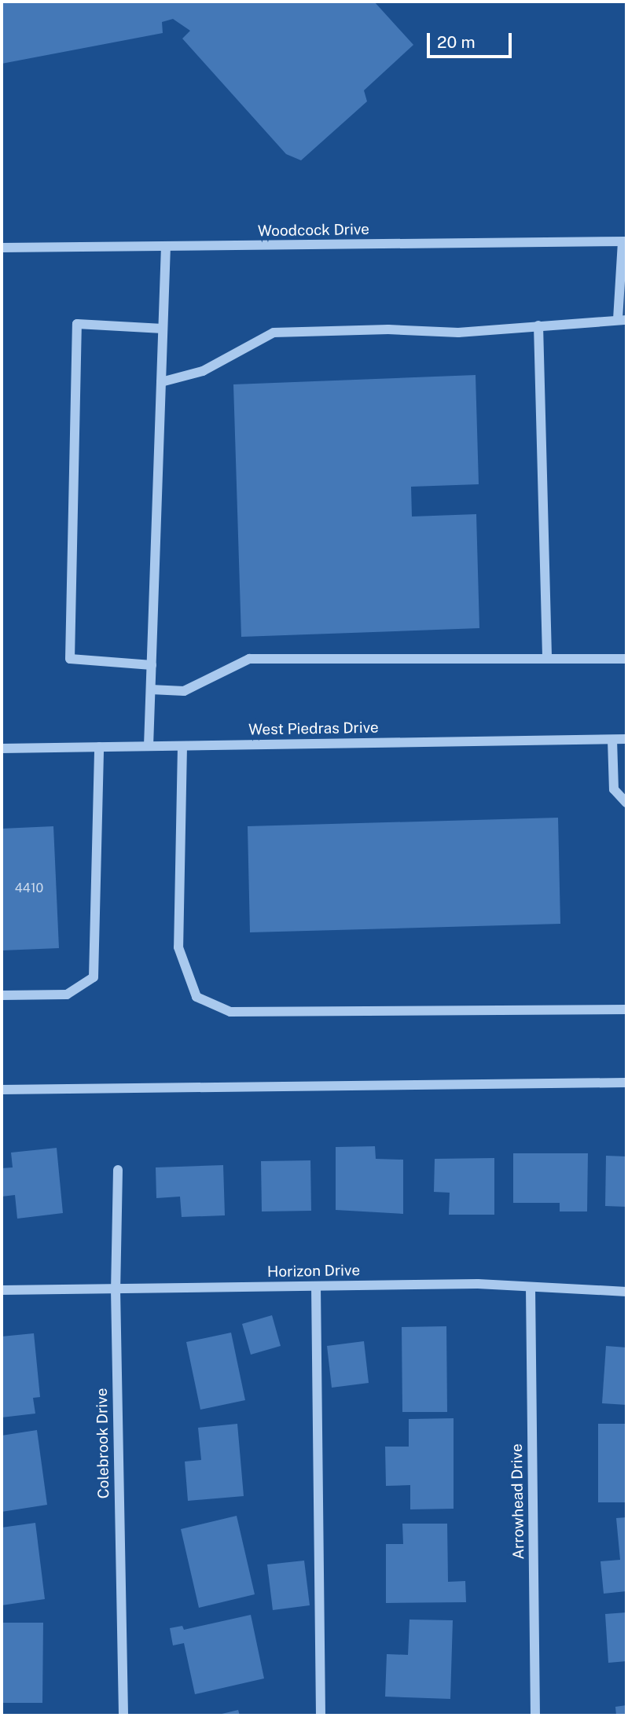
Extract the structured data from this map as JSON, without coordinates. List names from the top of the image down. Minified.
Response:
{"streets":{"street":["Woodcock Drive","West Piedras Drive","Horizon Drive","Colebrook Drive","Arrowhead Drive"]},"crossings":[["Horizon Drive","Colebrook Drive"],["Horizon Drive","Arrowhead Drive"]],"house_numbers":["4410"],"scale_bar":"20 m"}
